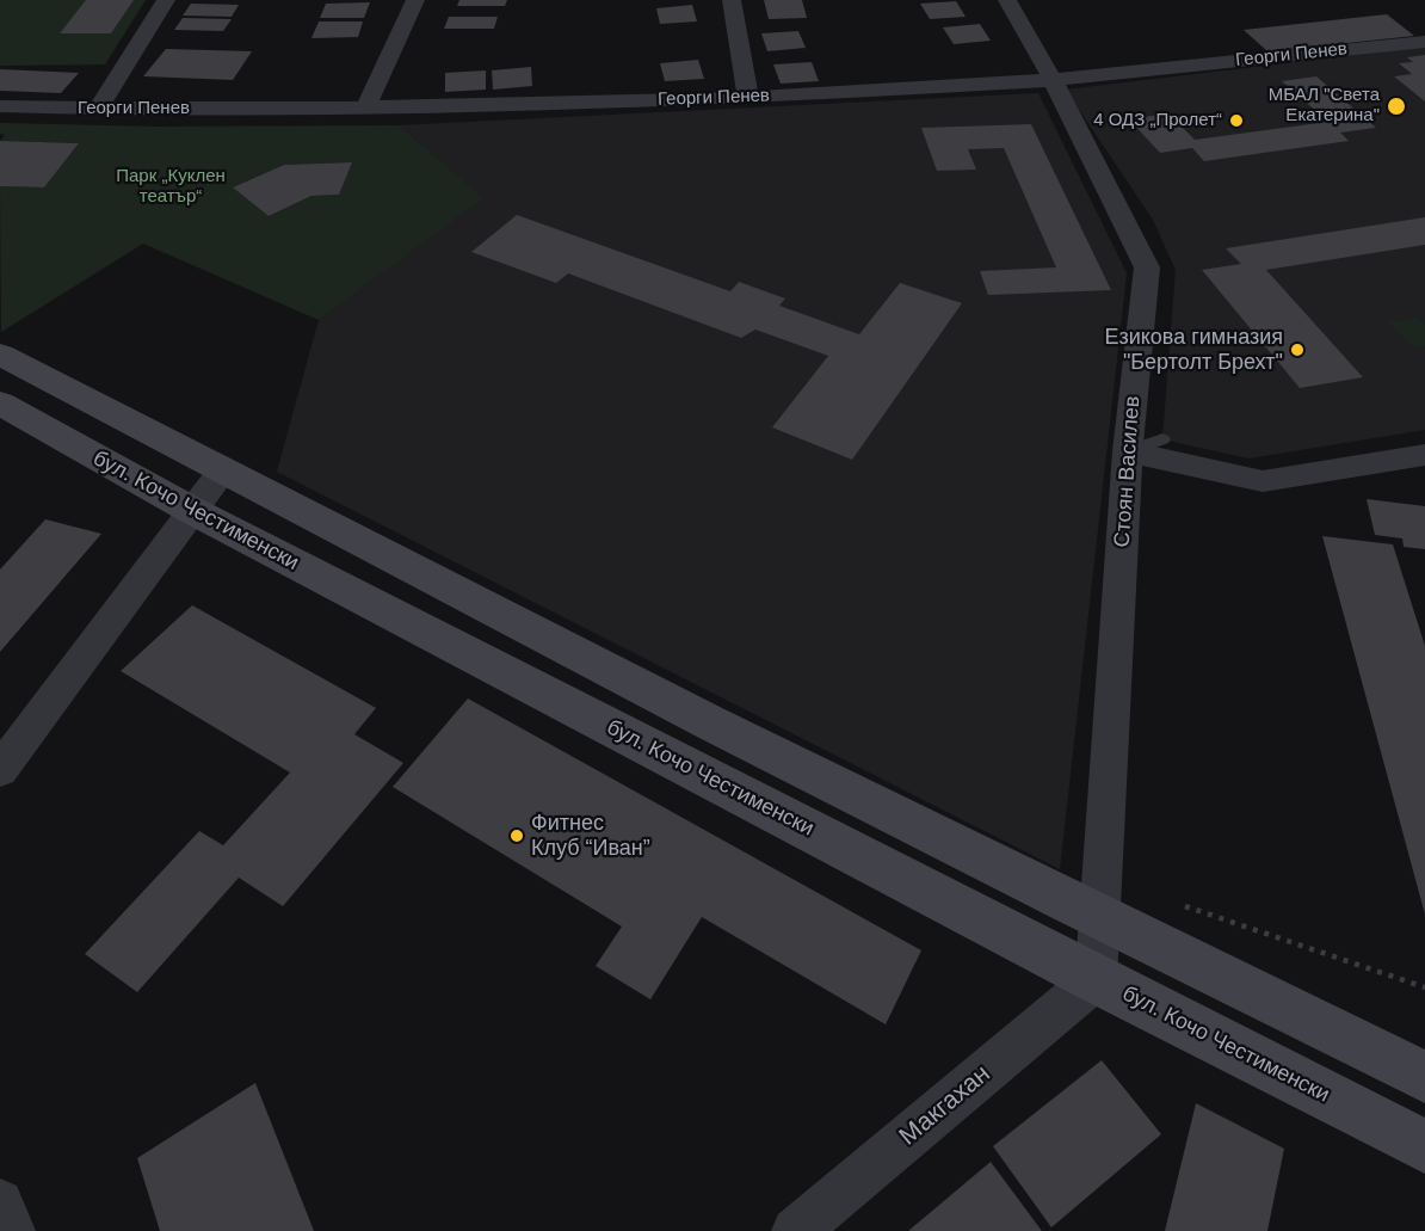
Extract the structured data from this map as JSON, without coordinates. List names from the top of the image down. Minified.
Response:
{"streets":{"street":["Георги Пенев","Стоян Василев","бул. Кочо Честименски","Макгахан"]},"crossings":[["Георги Пенев","Стоян Василев"],["Стоян Василев","бул. Кочо Честименски"],["Стоян Василев","Макгахан"],["бул. Кочо Честименски","Макгахан"]],"parks":["Парк „Куклен театър“"],"places":["МБАЛ \"Света Екатерина\"","4 ОДЗ „Пролет“","Езикова гимназия \"Бертолт Брехт\"","Фитнес Клуб “Иван”"]}
